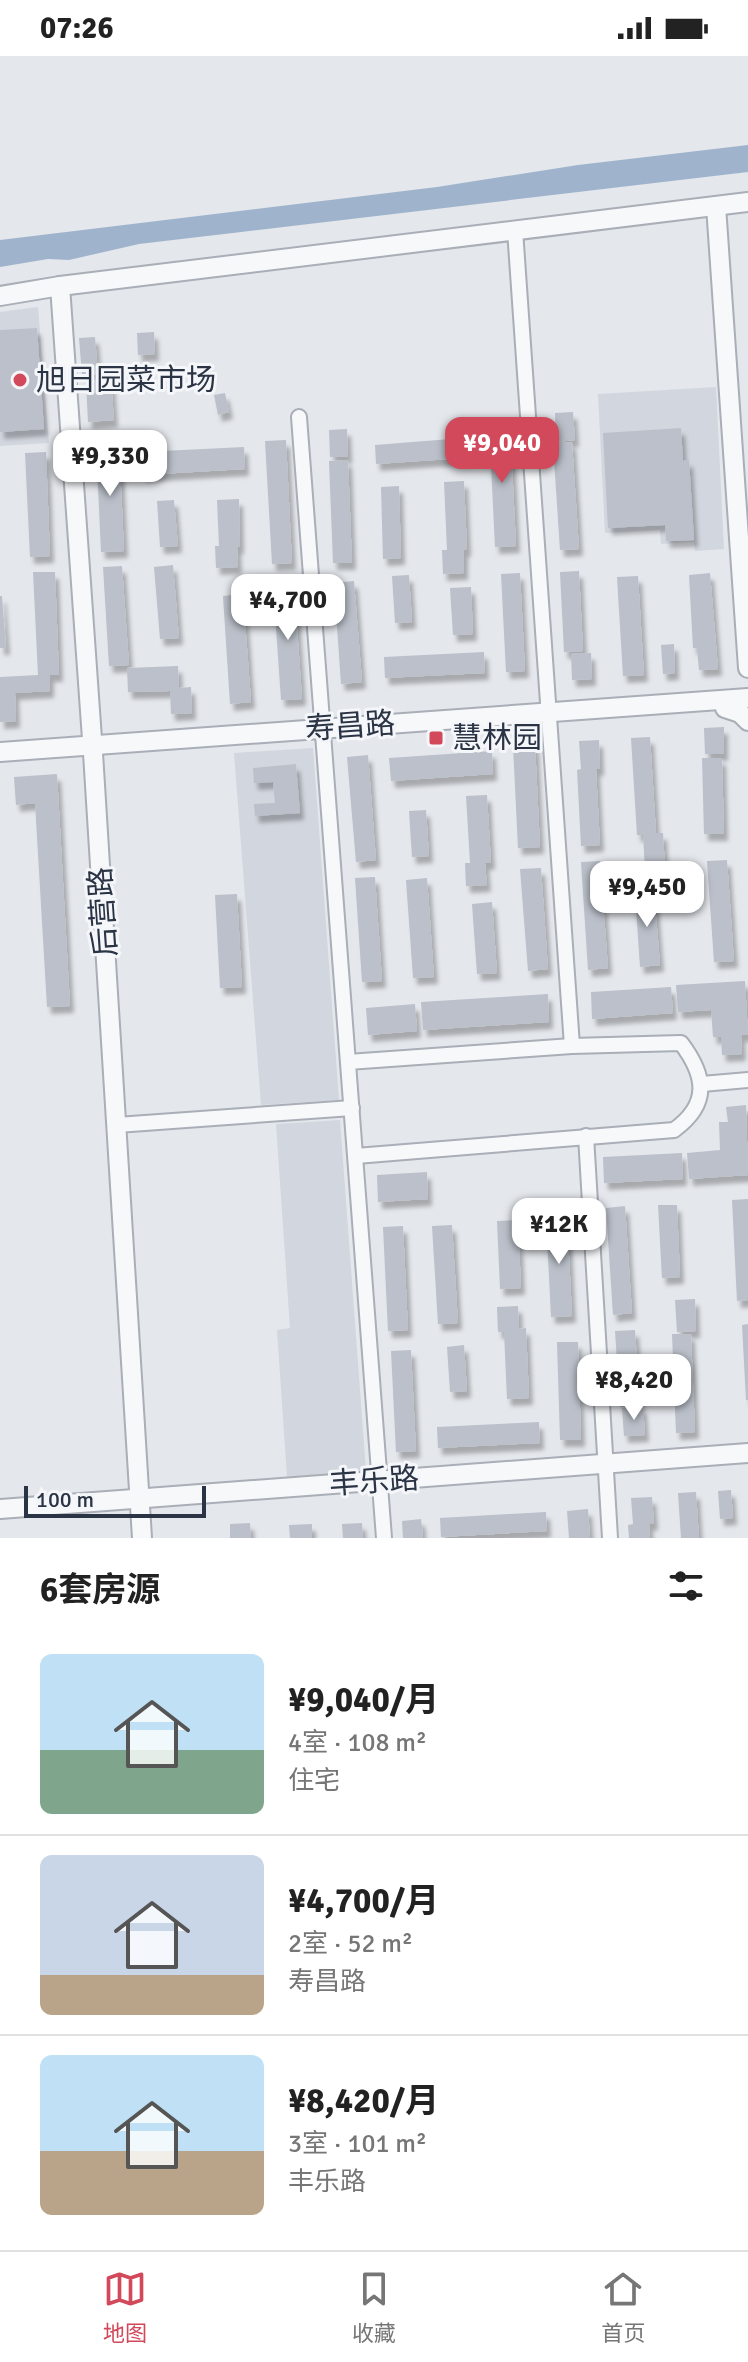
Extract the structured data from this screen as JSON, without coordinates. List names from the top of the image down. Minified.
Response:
{"streets":{"street":["寿昌路","后营路","丰乐路"]},"crossings":[["寿昌路","后营路"],["后营路","丰乐路"]],"places":{"other":["旭日园菜市场"],"transit":["慧林园"]},"scale_bar":"100 m","page":{"status":"07:26","price":["¥9,040","¥9,330","¥4,700","¥9,450","¥12K","¥8,420"],"scale":"100 m","heading":"6套房源","list":[{"name":"¥9,040/月","note":"4室 · 108 m² · 住宅"},{"name":"¥4,700/月","note":"2室 · 52 m² · 寿昌路"},{"name":"¥8,420/月","note":"3室 · 101 m² · 丰乐路"}],"tabs":["地图","收藏","首页"]}}
